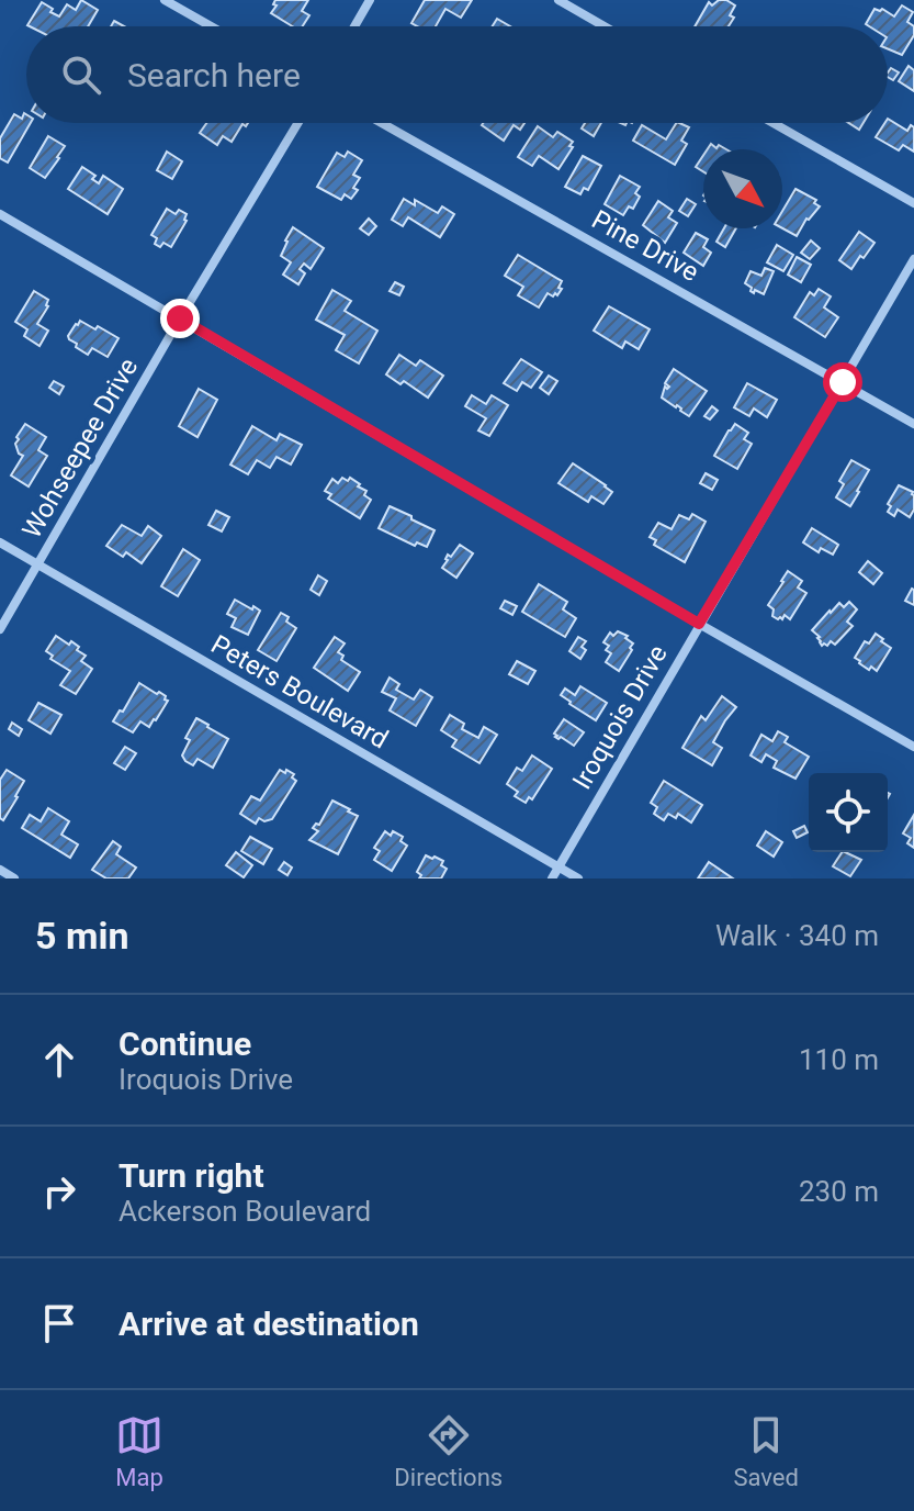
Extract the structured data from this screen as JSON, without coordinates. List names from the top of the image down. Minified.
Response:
{"streets":{"street":["Pine Drive","Wohseepee Drive","Peters Boulevard","Iroquois Drive"]},"crossings":[["Pine Drive","Iroquois Drive"],["Wohseepee Drive","Peters Boulevard"],["Peters Boulevard","Iroquois Drive"]],"north":"bottom right","page":{"search":"Search here","heading":["5 min","Walk · 340 m"],"list":[["Continue","Iroquois Drive","110 m"],["Turn right","Ackerson Boulevard","230 m"],"Arrive at destination"],"nav":["Map","Directions","Saved"]}}
